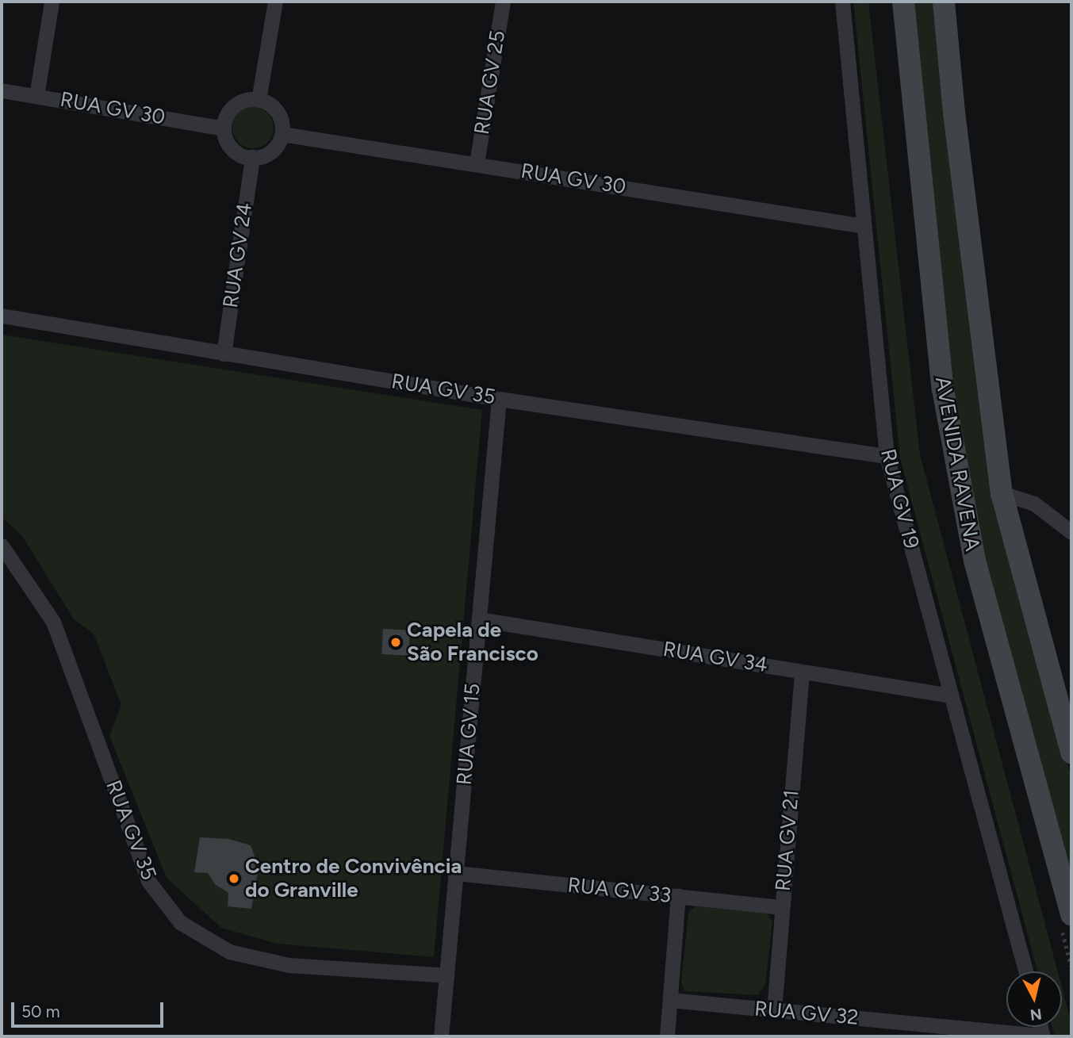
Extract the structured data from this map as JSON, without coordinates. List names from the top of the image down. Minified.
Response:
{"streets":{"main road":["AVENIDA RAVENA"],"street":["RUA GV 25","RUA GV 30","RUA GV 24","RUA GV 35","RUA GV 19","RUA GV 34","RUA GV 15","RUA GV 21","RUA GV 33","RUA GV 32"]},"crossings":[["RUA GV 25","RUA GV 30"],["RUA GV 30","RUA GV 24"],["RUA GV 30","RUA GV 19"],["RUA GV 24","RUA GV 35"],["RUA GV 35","RUA GV 19"],["RUA GV 35","RUA GV 15"],["RUA GV 19","RUA GV 34"],["RUA GV 34","RUA GV 15"],["RUA GV 34","RUA GV 21"],["RUA GV 15","RUA GV 33"],["RUA GV 21","RUA GV 33"],["RUA GV 21","RUA GV 32"]],"places":["Capela de São Francisco","Centro de Convivência do Granville"],"scale_bar":"50 m","north":"bottom"}
